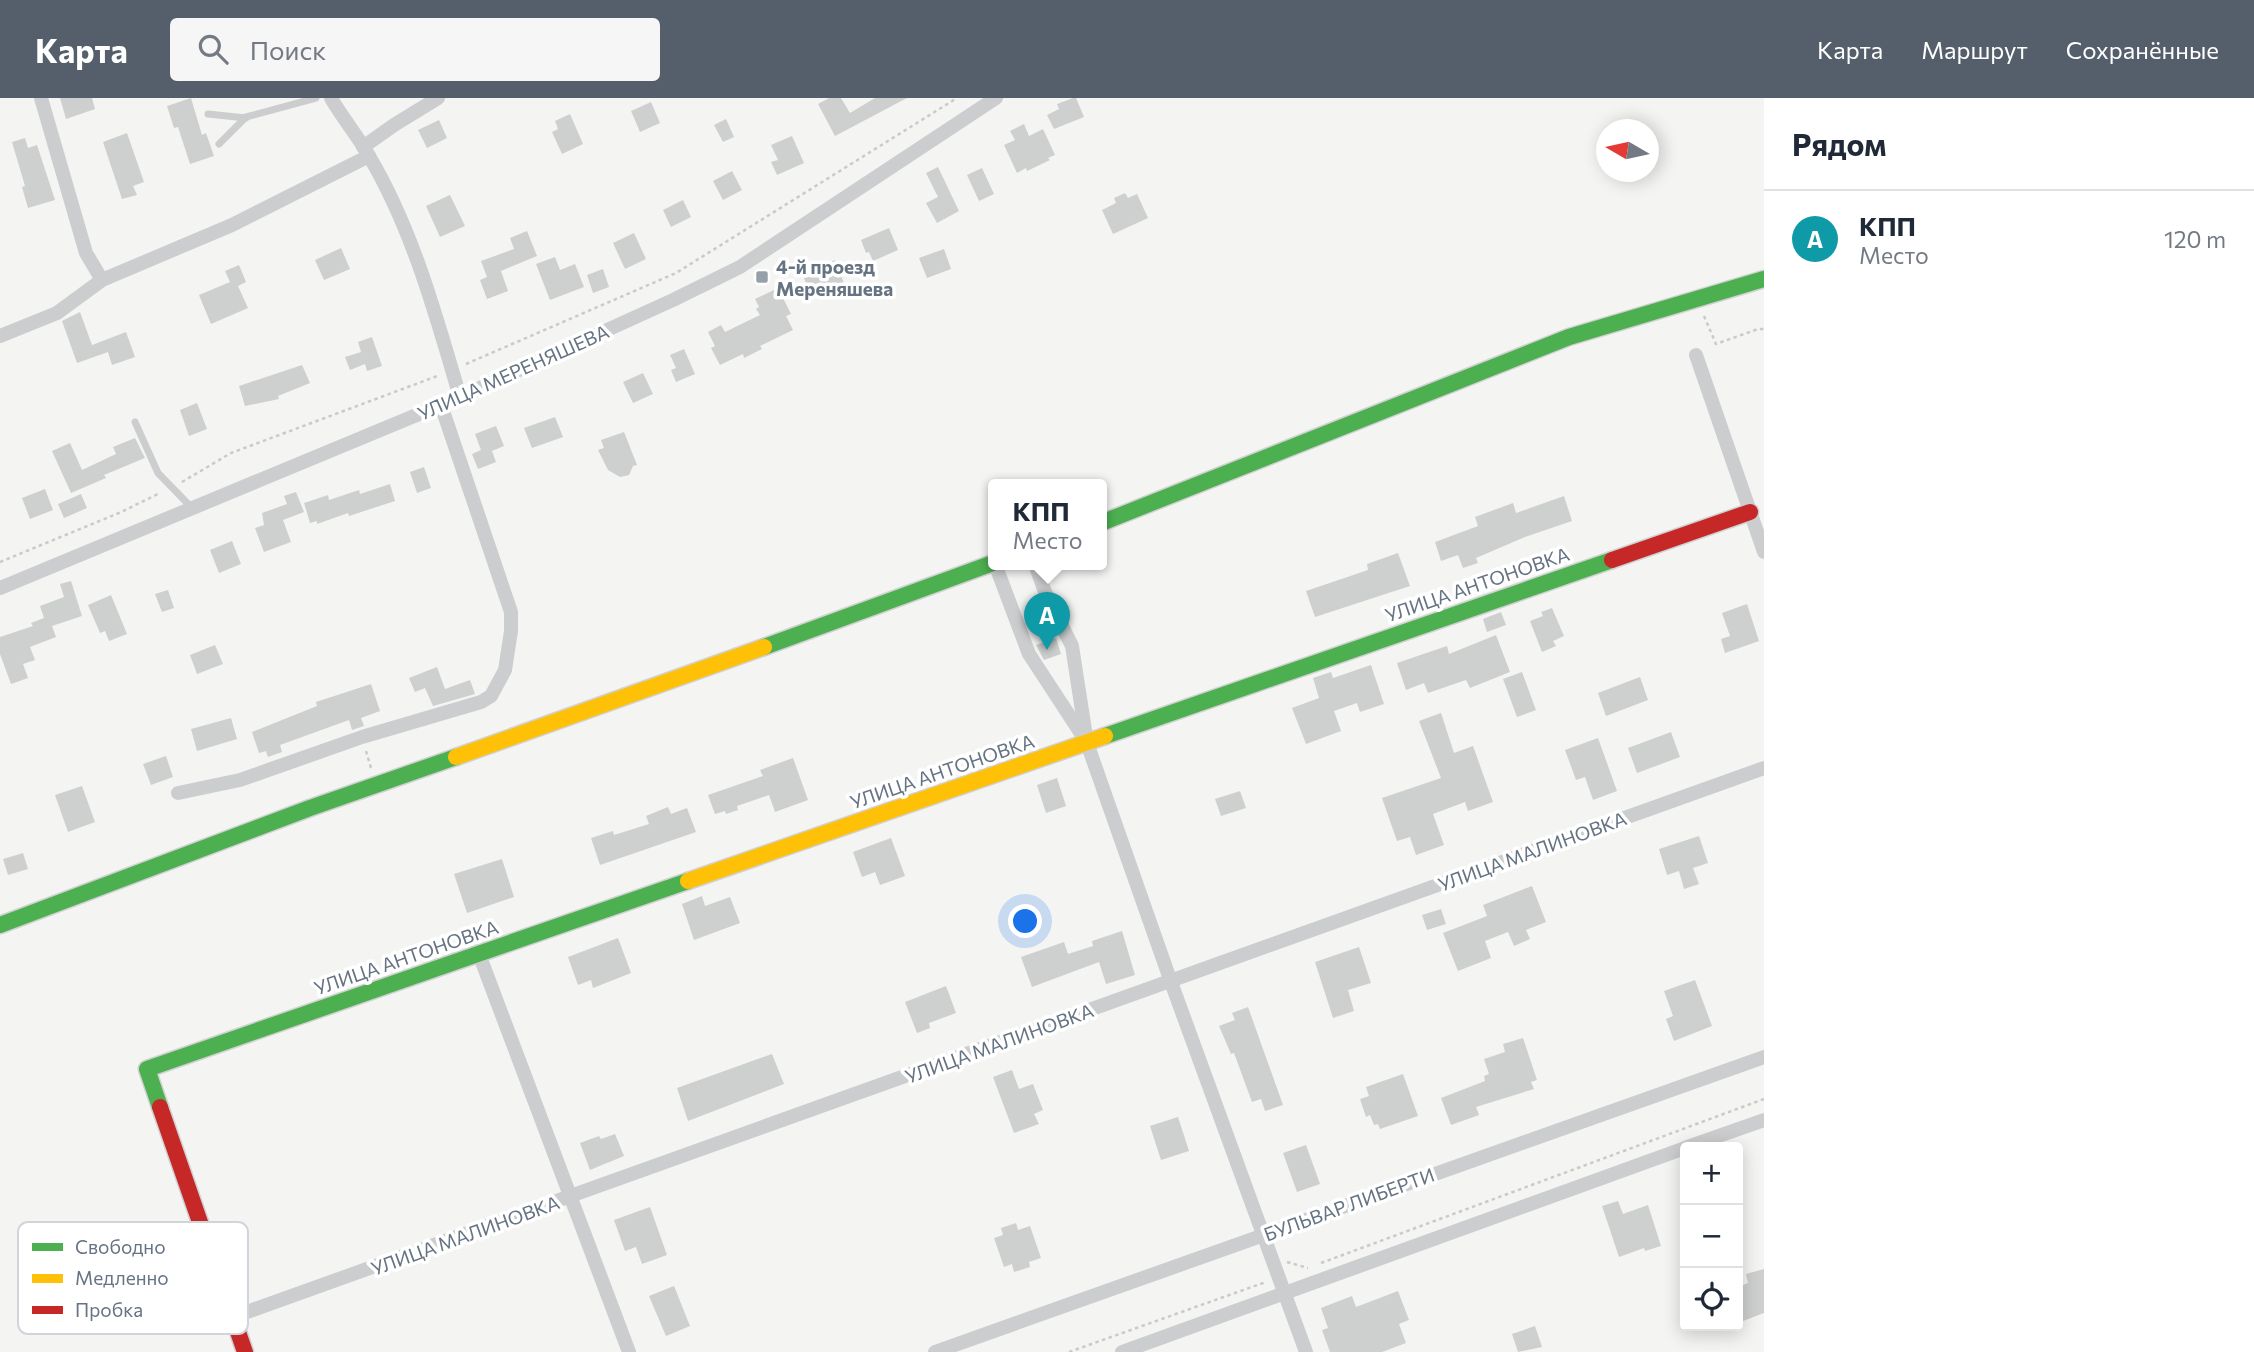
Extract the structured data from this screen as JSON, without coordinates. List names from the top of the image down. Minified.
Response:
{"streets":{"street":["УЛИЦА МЕРЕНЯШЕВА","УЛИЦА АНТОНОВКА","УЛИЦА МАЛИНОВКА","БУЛЬВАР ЛИБЕРТИ"]},"places":{"transit":["4-й проезд Мереняшева"]},"legend":["Свободно","Медленно","Пробка"],"north":"left","page":{"header":"Карта","search":"Поиск","nav":["Карта","Маршрут","Сохранённые"],"heading":"Рядом","list":[{"mark":"A","name":"КПП","note":"Место","value":"120 m"}],"popup":["КПП","Место"],"pins":"A","map_buttons":["+","−"]}}
